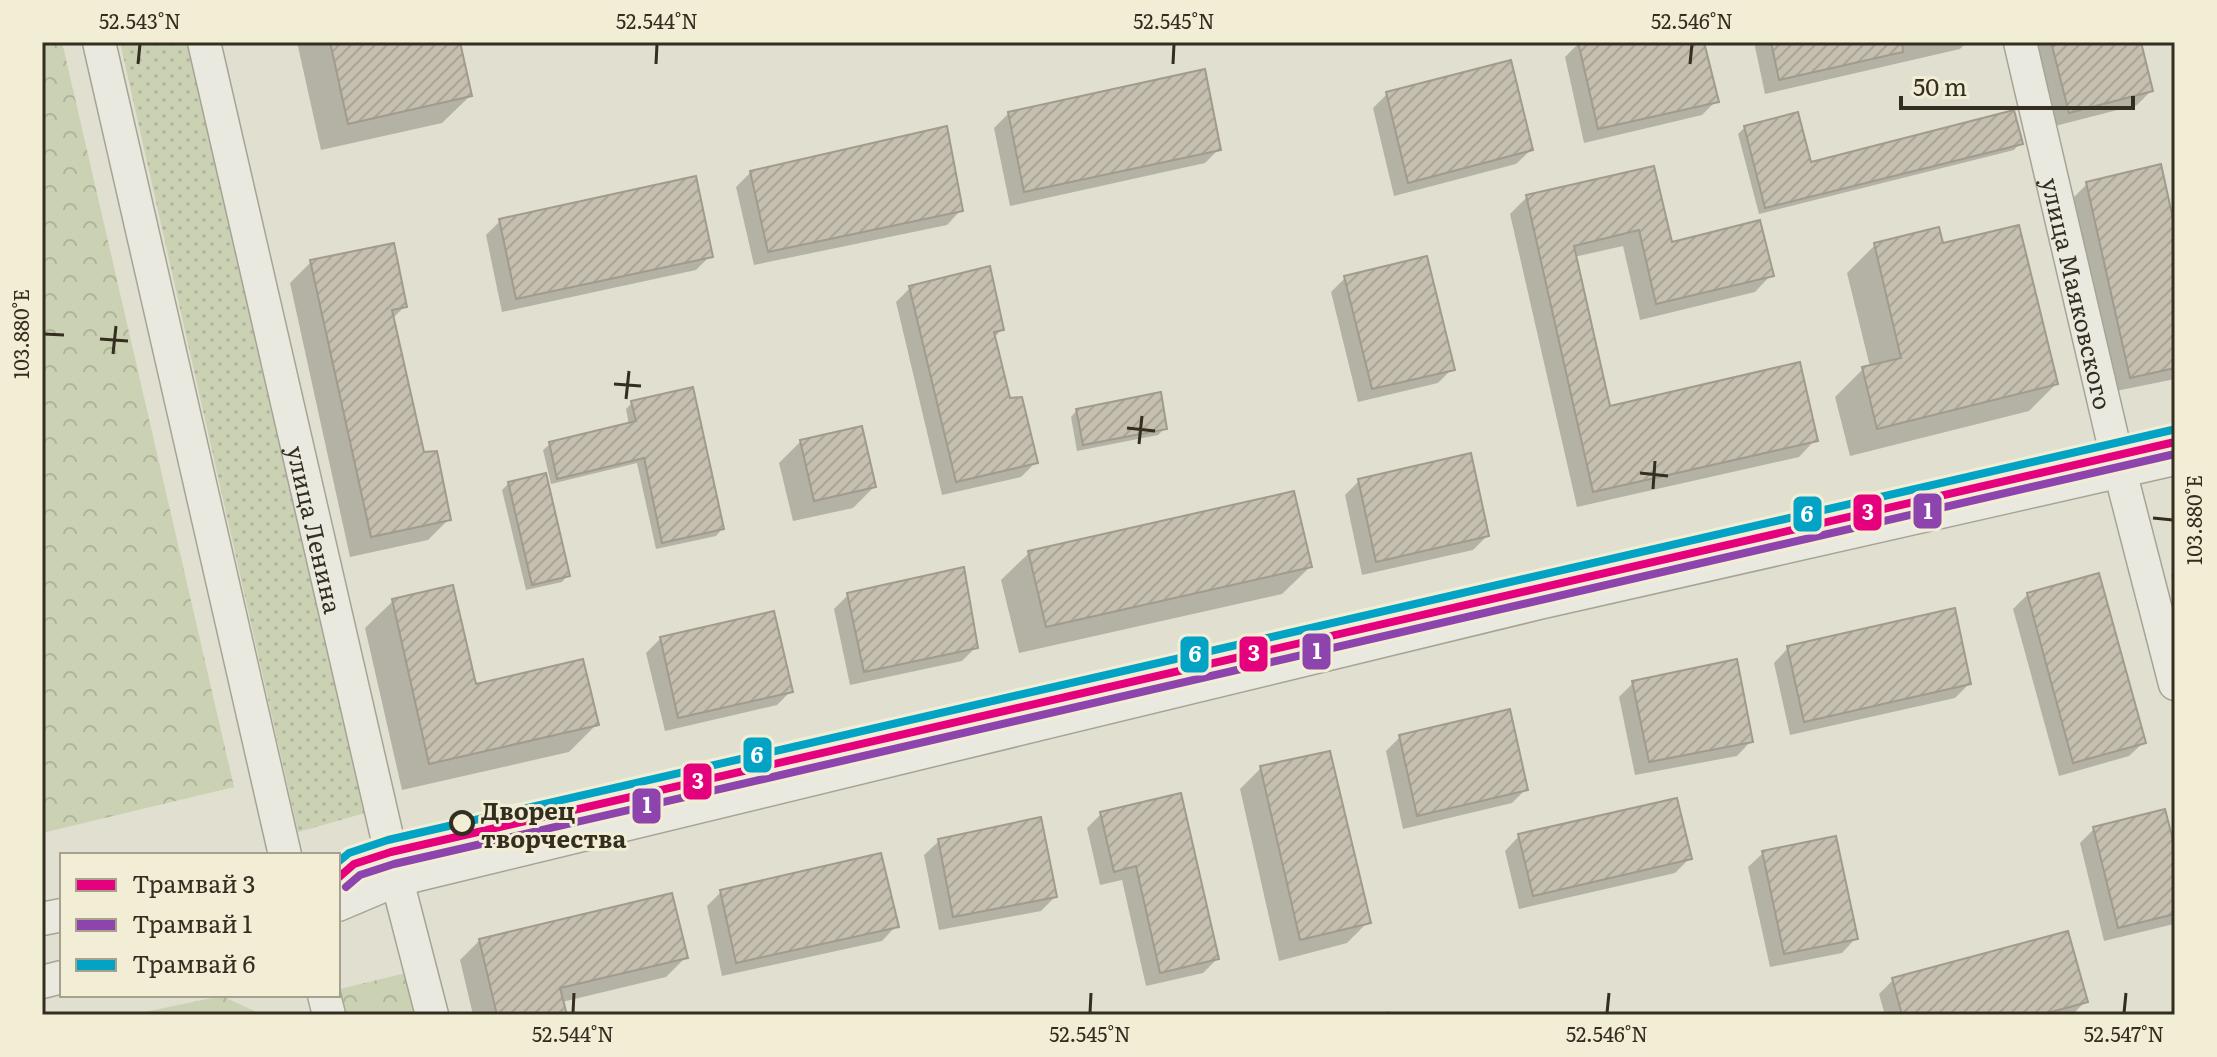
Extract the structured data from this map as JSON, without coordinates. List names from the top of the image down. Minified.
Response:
{"streets":{"street":["улица Маяковского","улица Ленина"]},"places":["Дворец творчества"],"lines":["tram line 6","tram line 3","tram line 1"],"legend":["Трамвай 3","Трамвай 1","Трамвай 6"],"scale_bar":"50 m","coordinates":["52.543°N","52.544°N","52.545°N","52.546°N","103.880°E","52.547°N"]}
